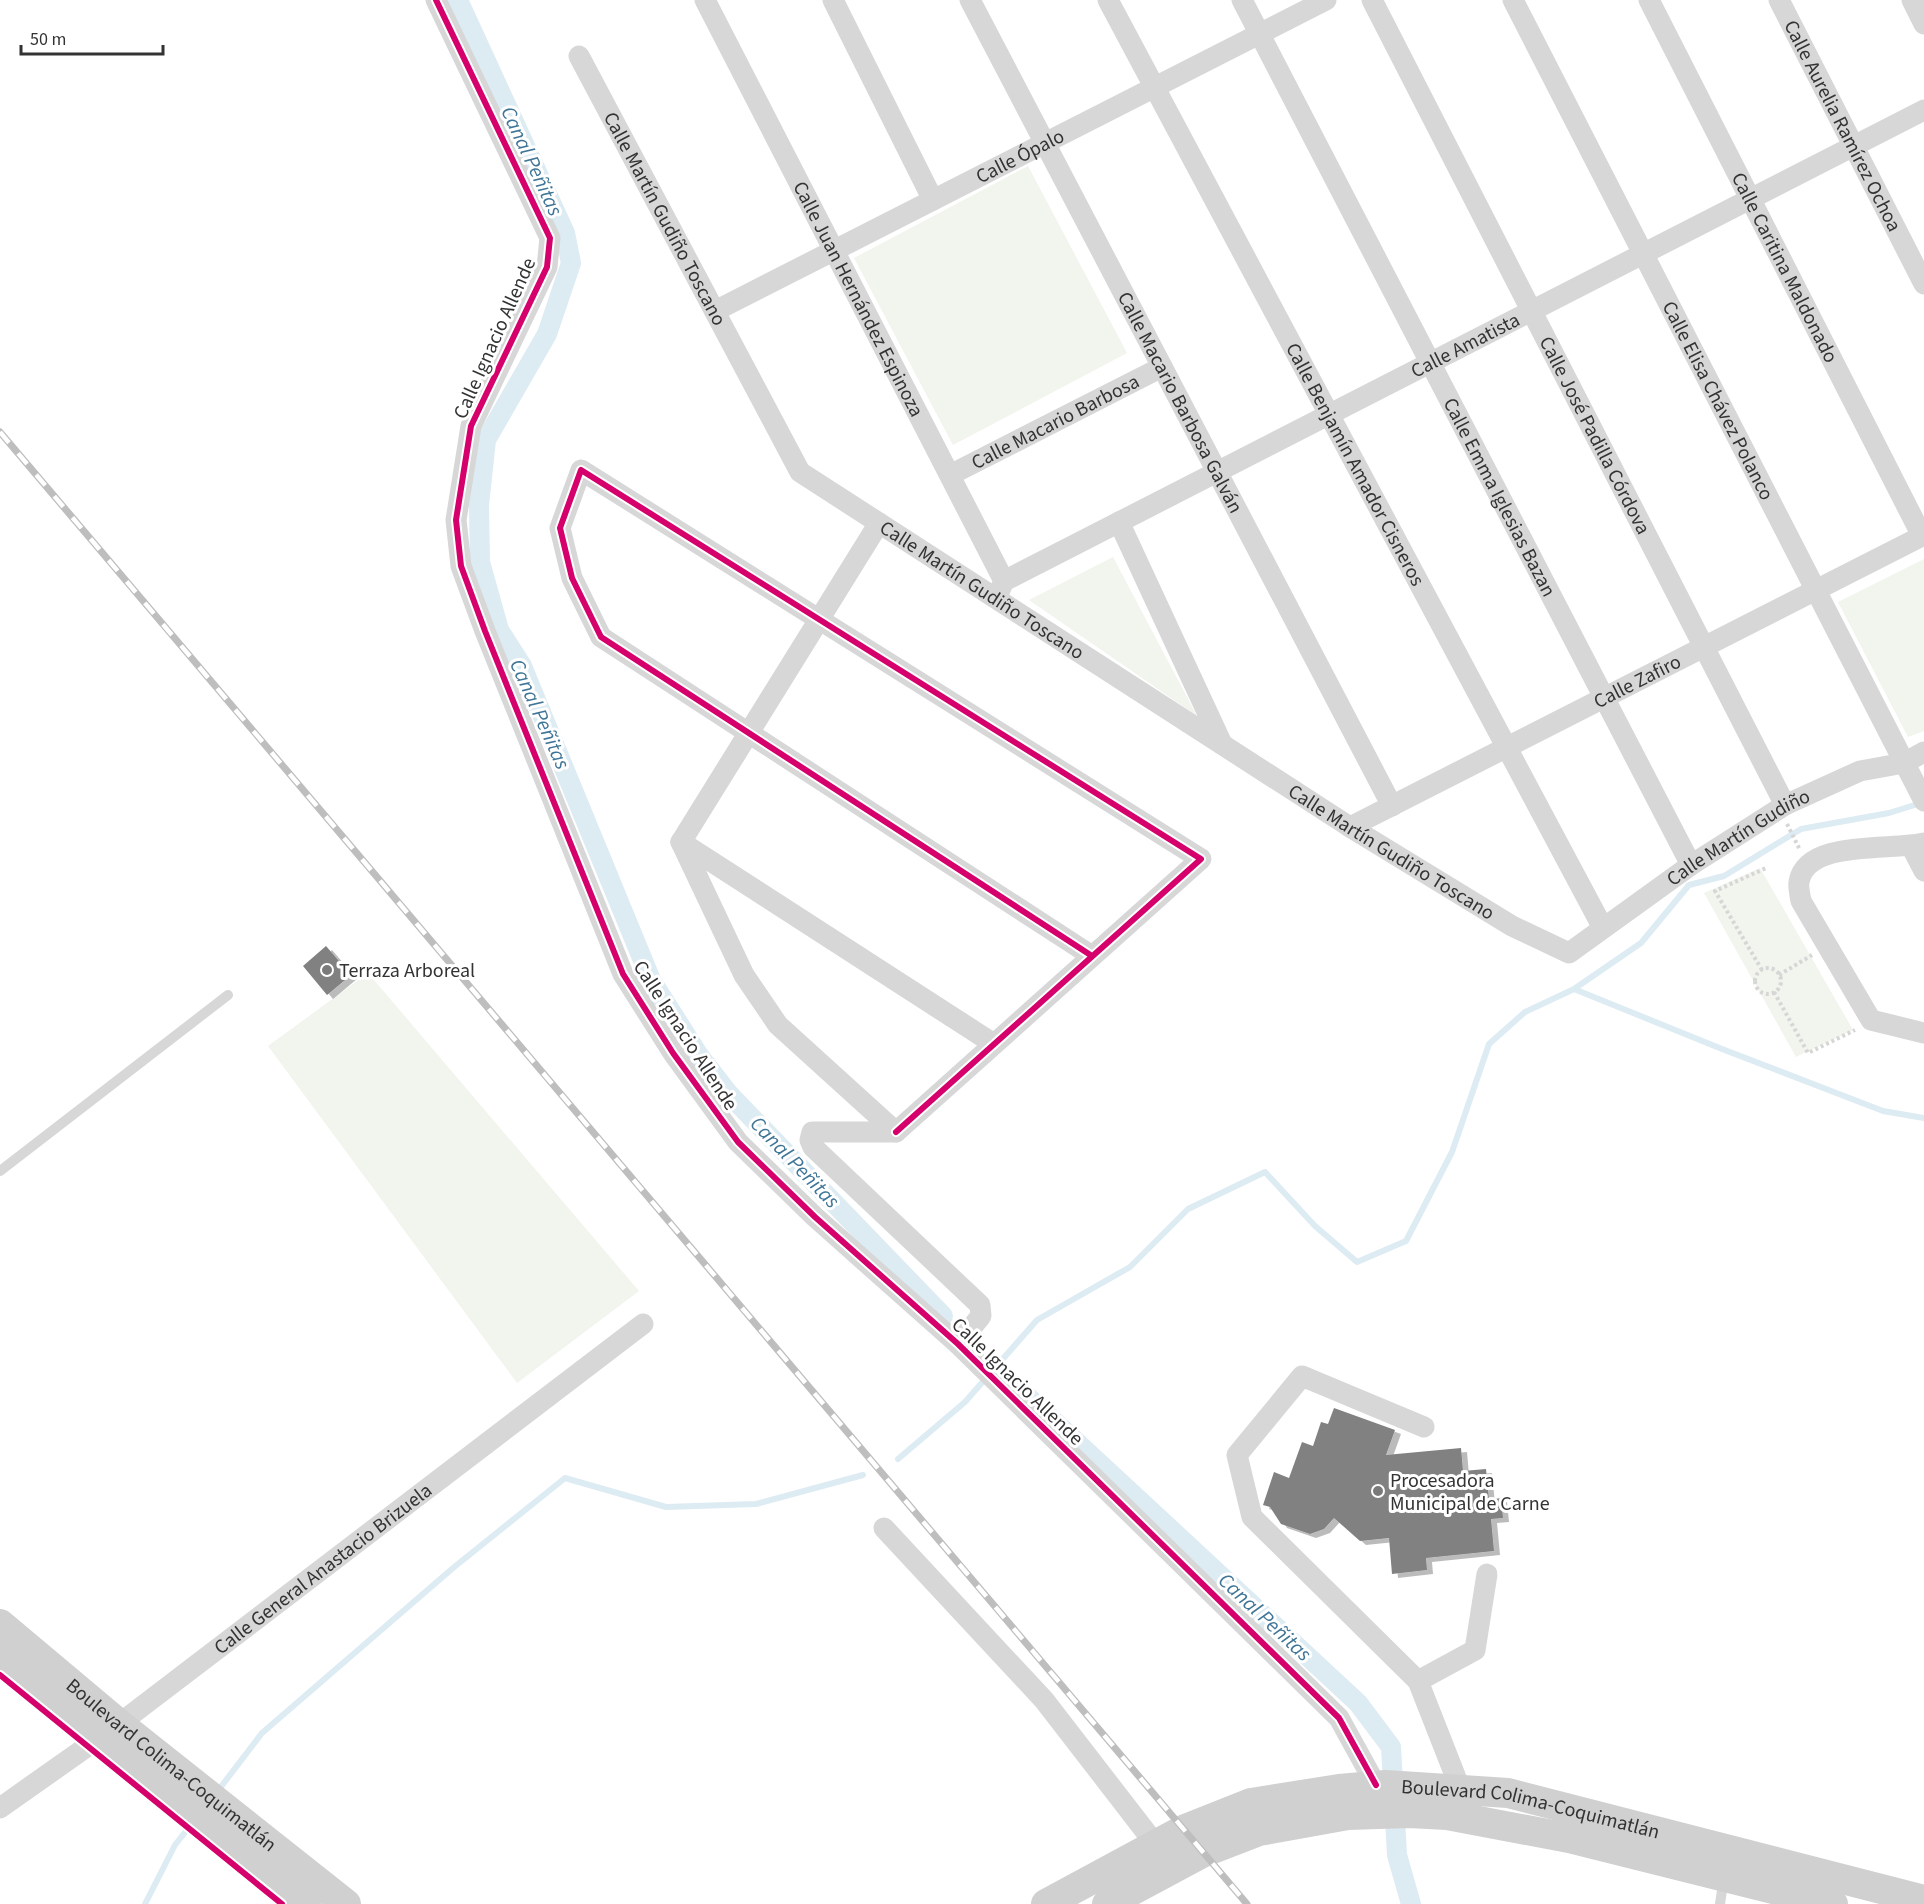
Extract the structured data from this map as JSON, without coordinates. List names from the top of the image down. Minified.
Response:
{"streets":{"main road":["Boulevard Colima-Coquimatlán"],"street":["Calle Aurelia Ramírez Ochoa","Calle Ópalo","Calle Martín Gudiño Toscano","Calle Caritina Maldonado","Calle Juan Hernández Espinoza","Calle Ignacio Allende","Calle Amatista","Calle Elisa Chávez Polanco","Calle Macario Barbosa Galván","Calle Macario Barbosa","Calle José Padilla Córdova","Calle Benjamín Amador Cisneros","Calle Emma Iglesias Bazan","Calle Zafiro","Calle Martín Gudiño","Calle General Anastacio Brizuela"]},"crossings":[["Calle Aurelia Ramírez Ochoa","Calle Amatista"],["Calle Ópalo","Calle Martín Gudiño Toscano"],["Calle Ópalo","Calle Juan Hernández Espinoza"],["Calle Ópalo","Calle Macario Barbosa Galván"],["Calle Ópalo","Calle Benjamín Amador Cisneros"],["Calle Ópalo","Calle Emma Iglesias Bazan"],["Calle Martín Gudiño Toscano","Calle Juan Hernández Espinoza"],["Calle Martín Gudiño Toscano","Calle Amatista"],["Calle Martín Gudiño Toscano","Calle Zafiro"],["Calle Martín Gudiño Toscano","Calle Martín Gudiño"],["Calle Caritina Maldonado","Calle Amatista"],["Calle Caritina Maldonado","Calle Zafiro"],["Calle Juan Hernández Espinoza","Calle Amatista"],["Calle Juan Hernández Espinoza","Calle Macario Barbosa"],["Calle Ignacio Allende","Boulevard Colima-Coquimatlán"],["Calle Amatista","Calle Elisa Chávez Polanco"],["Calle Amatista","Calle Macario Barbosa Galván"],["Calle Amatista","Calle José Padilla Córdova"],["Calle Amatista","Calle Benjamín Amador Cisneros"],["Calle Amatista","Calle Emma Iglesias Bazan"],["Calle Elisa Chávez Polanco","Calle Zafiro"],["Calle Elisa Chávez Polanco","Calle Martín Gudiño"],["Calle Macario Barbosa Galván","Calle Macario Barbosa"],["Calle Macario Barbosa Galván","Calle Zafiro"],["Calle José Padilla Córdova","Calle Zafiro"],["Calle José Padilla Córdova","Calle Martín Gudiño"],["Calle Benjamín Amador Cisneros","Calle Zafiro"],["Calle Benjamín Amador Cisneros","Calle Martín Gudiño"],["Calle Emma Iglesias Bazan","Calle Zafiro"],["Calle Emma Iglesias Bazan","Calle Martín Gudiño"],["Calle General Anastacio Brizuela","Boulevard Colima-Coquimatlán"]],"water":["Canal Peñitas"],"places":["Terraza Arboreal","Procesadora Municipal de Carne"],"scale_bar":"50 m"}
